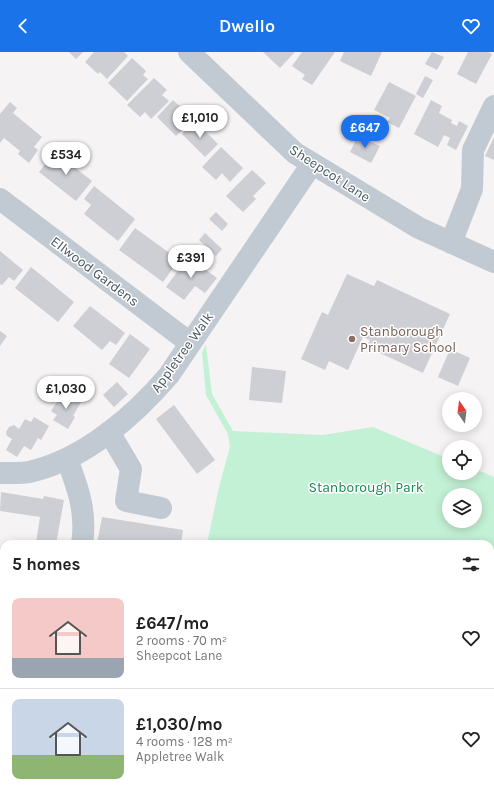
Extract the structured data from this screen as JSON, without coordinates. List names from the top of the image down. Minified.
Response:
{"streets":{"street":["Sheepcot Lane","Ellwood Gardens","Appletree Walk"]},"crossings":[["Sheepcot Lane","Appletree Walk"],["Ellwood Gardens","Appletree Walk"]],"parks":["Stanborough Park"],"places":["Stanborough Primary School"],"north":"top","page":{"header":"Dwello","price":["£1,010","£647","£534","£391","£1,030"],"heading":"5 homes","list":[{"name":"£647/mo","note":"2 rooms · 70 m² · Sheepcot Lane"},{"name":"£1,030/mo","note":"4 rooms · 128 m² · Appletree Walk"}]}}
